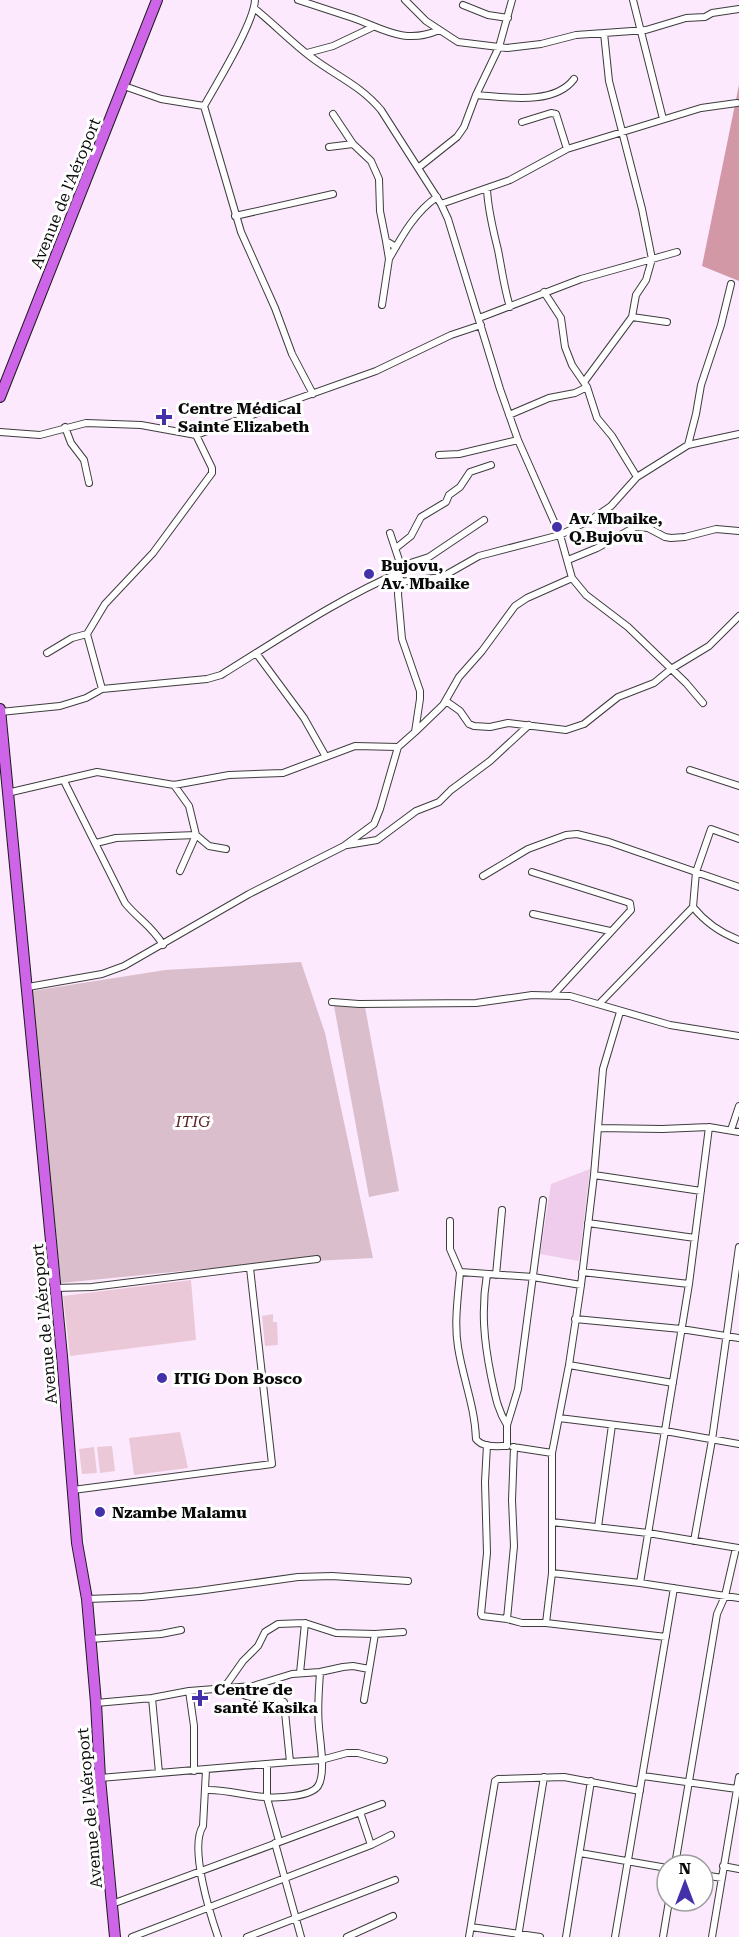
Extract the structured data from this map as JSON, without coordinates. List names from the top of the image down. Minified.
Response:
{"streets":{"highway":["Avenue de l'Aéroport"]},"parks":["ITIG"],"places":{"health":["Centre Médical Sainte Elizabeth","Centre de santé Kasika"],"other":["Av. Mbaike, Q.Bujovu","Bujovu, Av. Mbaike","ITIG Don Bosco","Nzambe Malamu"]},"north":"top"}
